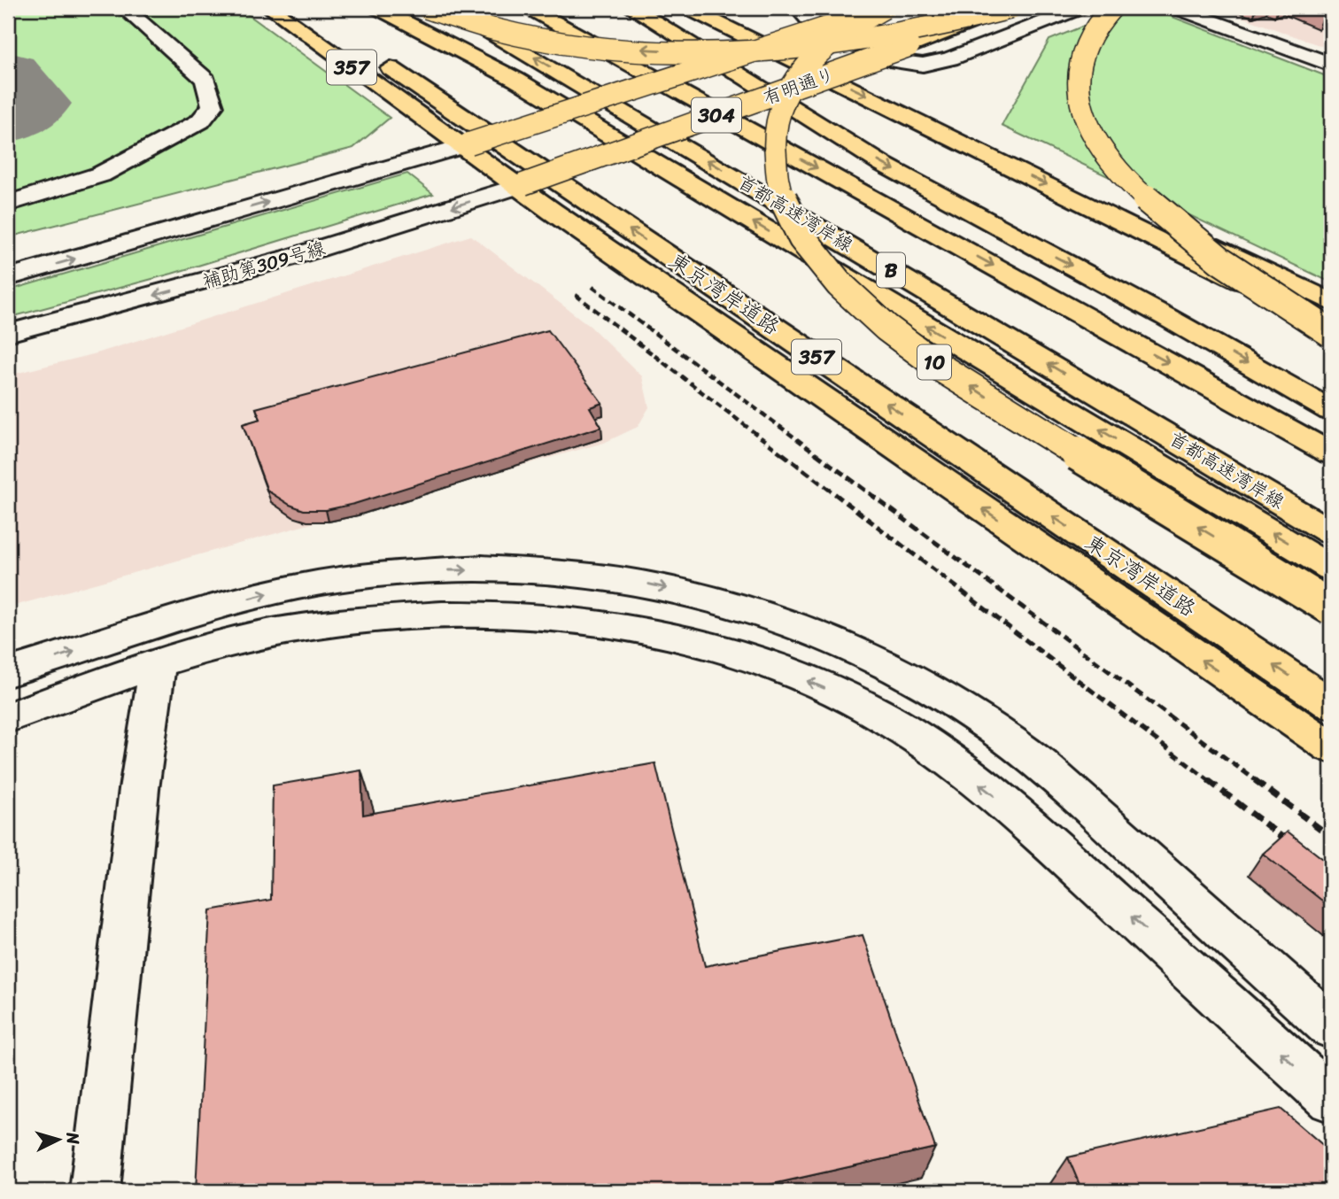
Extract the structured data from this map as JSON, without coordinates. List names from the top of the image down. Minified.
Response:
{"streets":{"main road":["357","有明通り","304","首都高速湾岸線","B","東京湾岸道路","10"],"street":["補助第309号線"]},"crossings":[["357","有明通り"],["357","304"],["357","補助第309号線"],["有明通り","補助第309号線"],["304","10"]],"north":"right"}
